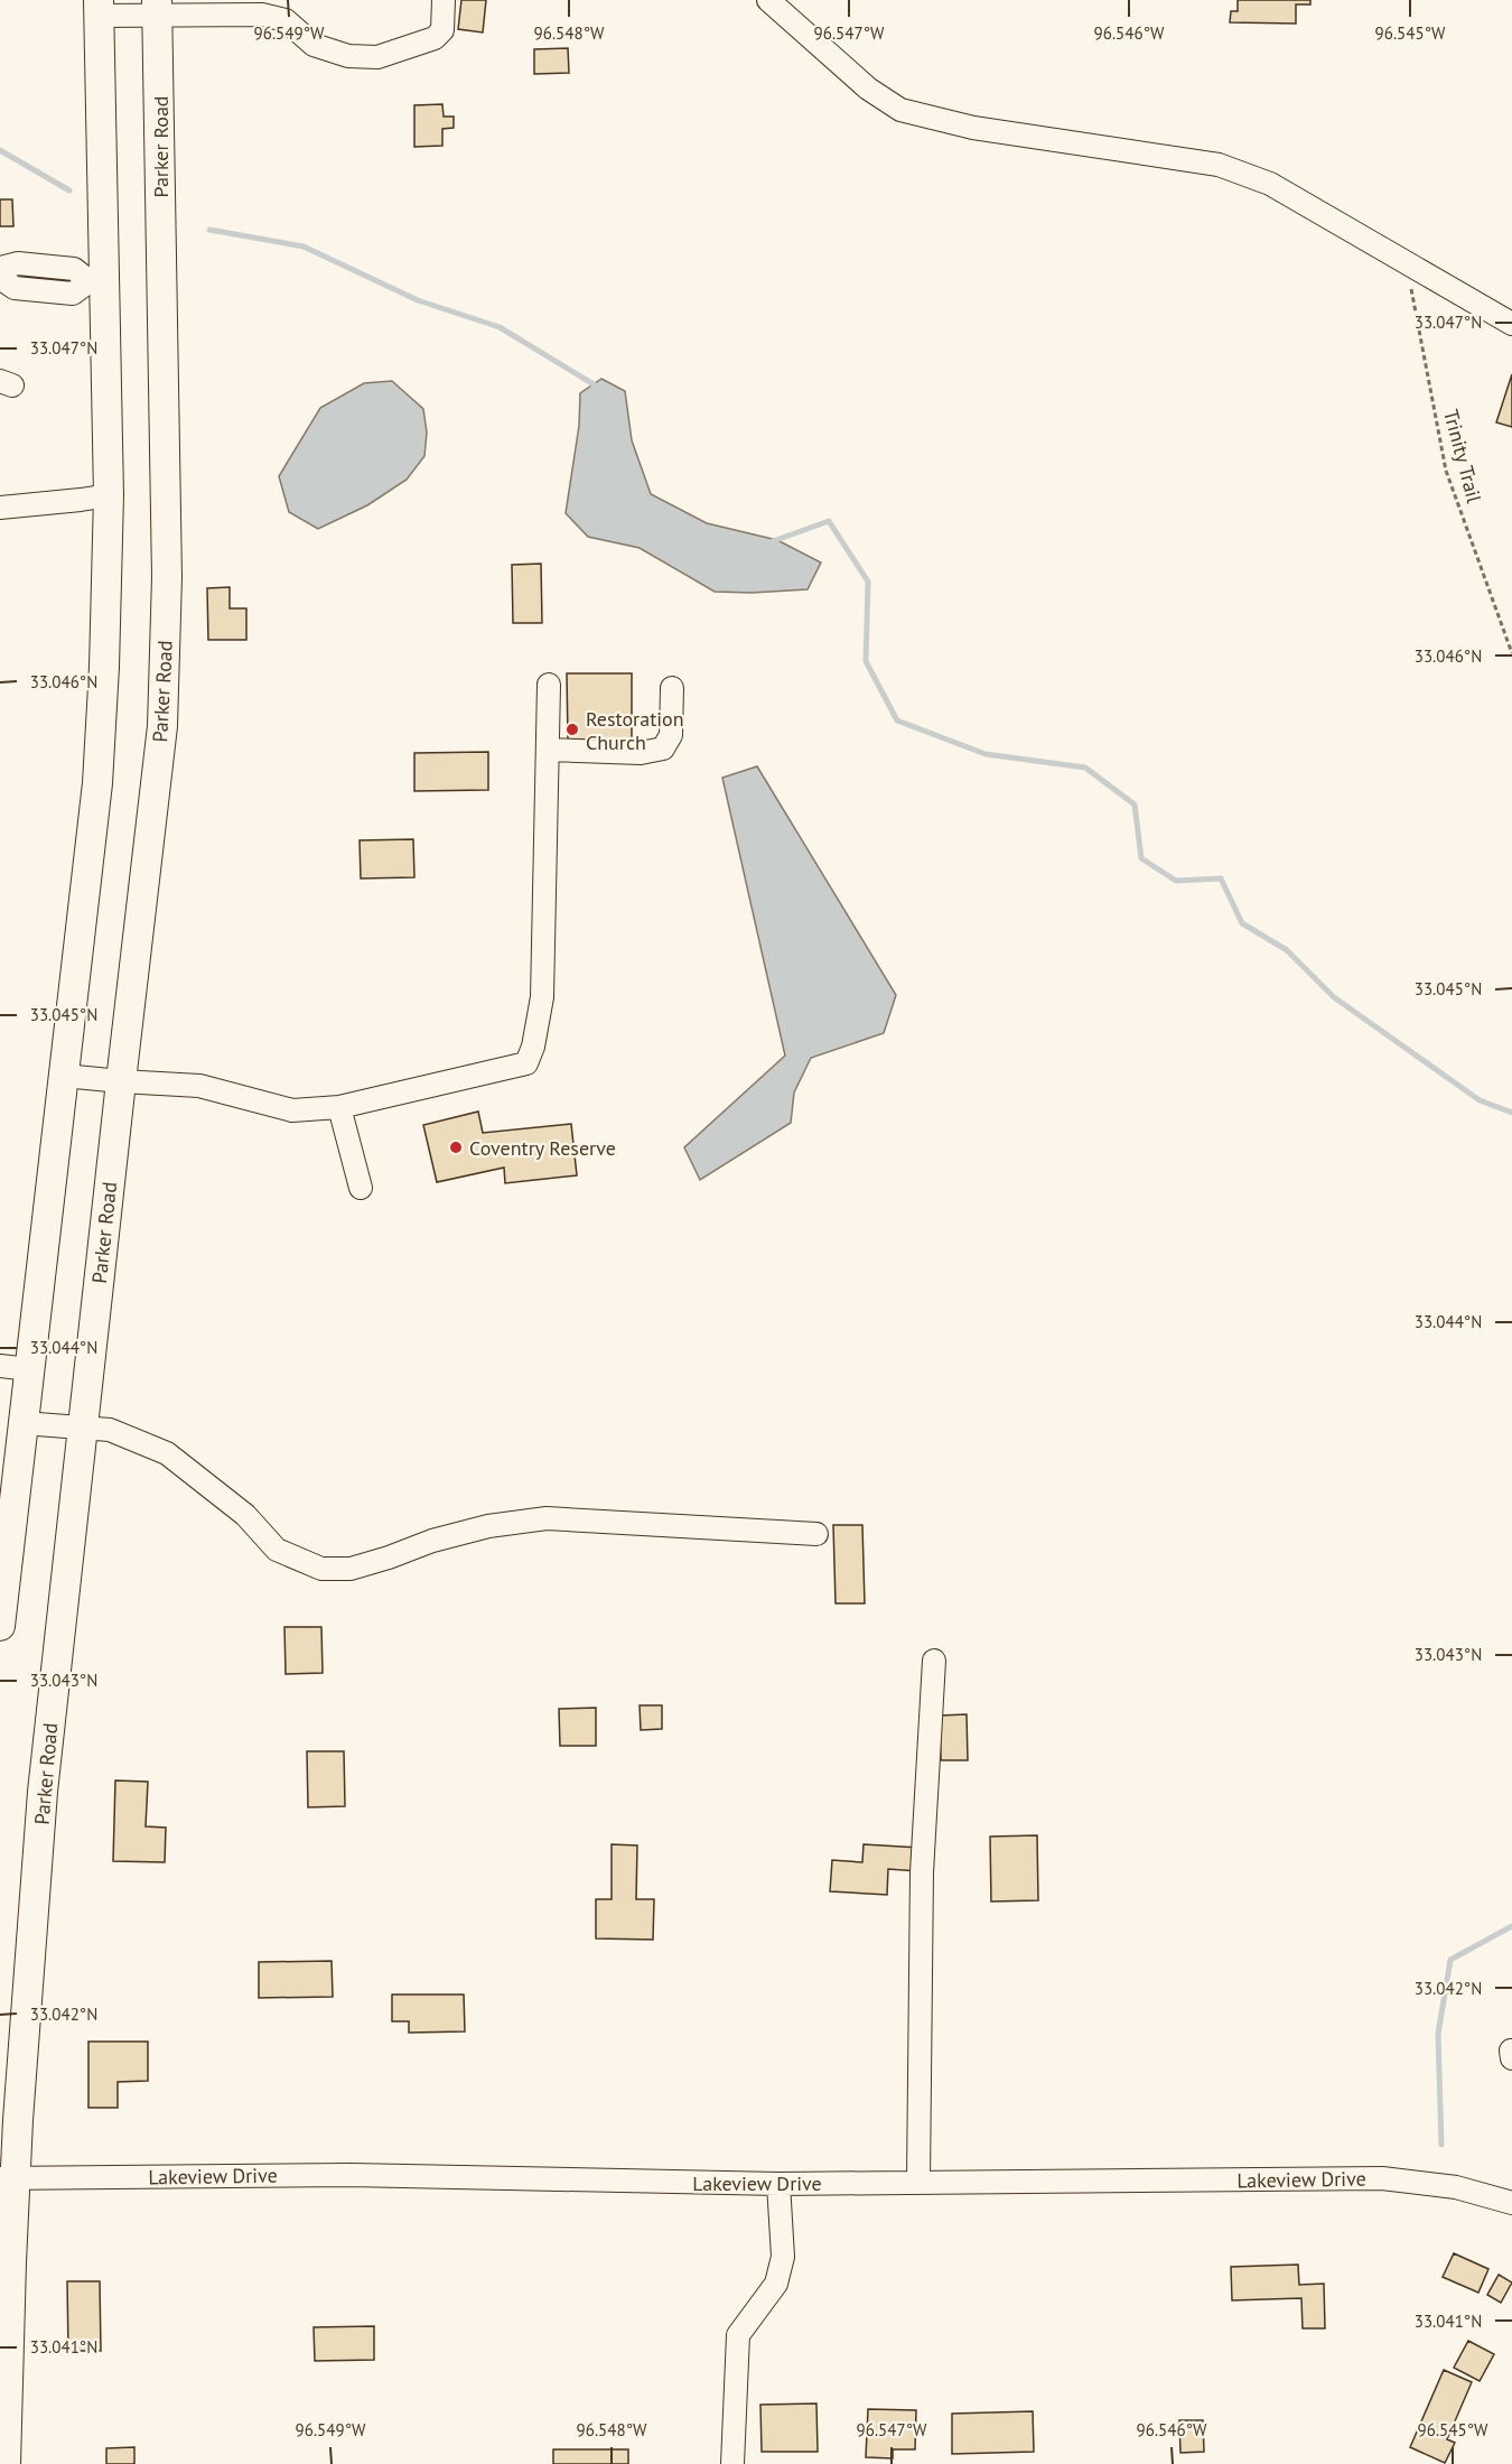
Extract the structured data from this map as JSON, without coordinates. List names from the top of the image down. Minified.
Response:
{"streets":{"main road":["Parker Road"],"street":["Lakeview Drive"],"path":["Trinity Trail"]},"crossings":[["Parker Road","Lakeview Drive"]],"places":["Restoration Church","Coventry Reserve"],"coordinates":["96.549°W","96.548°W","96.547°W","96.546°W","96.545°W","33.047°N","33.046°N","33.045°N","33.044°N","33.043°N","33.042°N","33.041°N"]}
